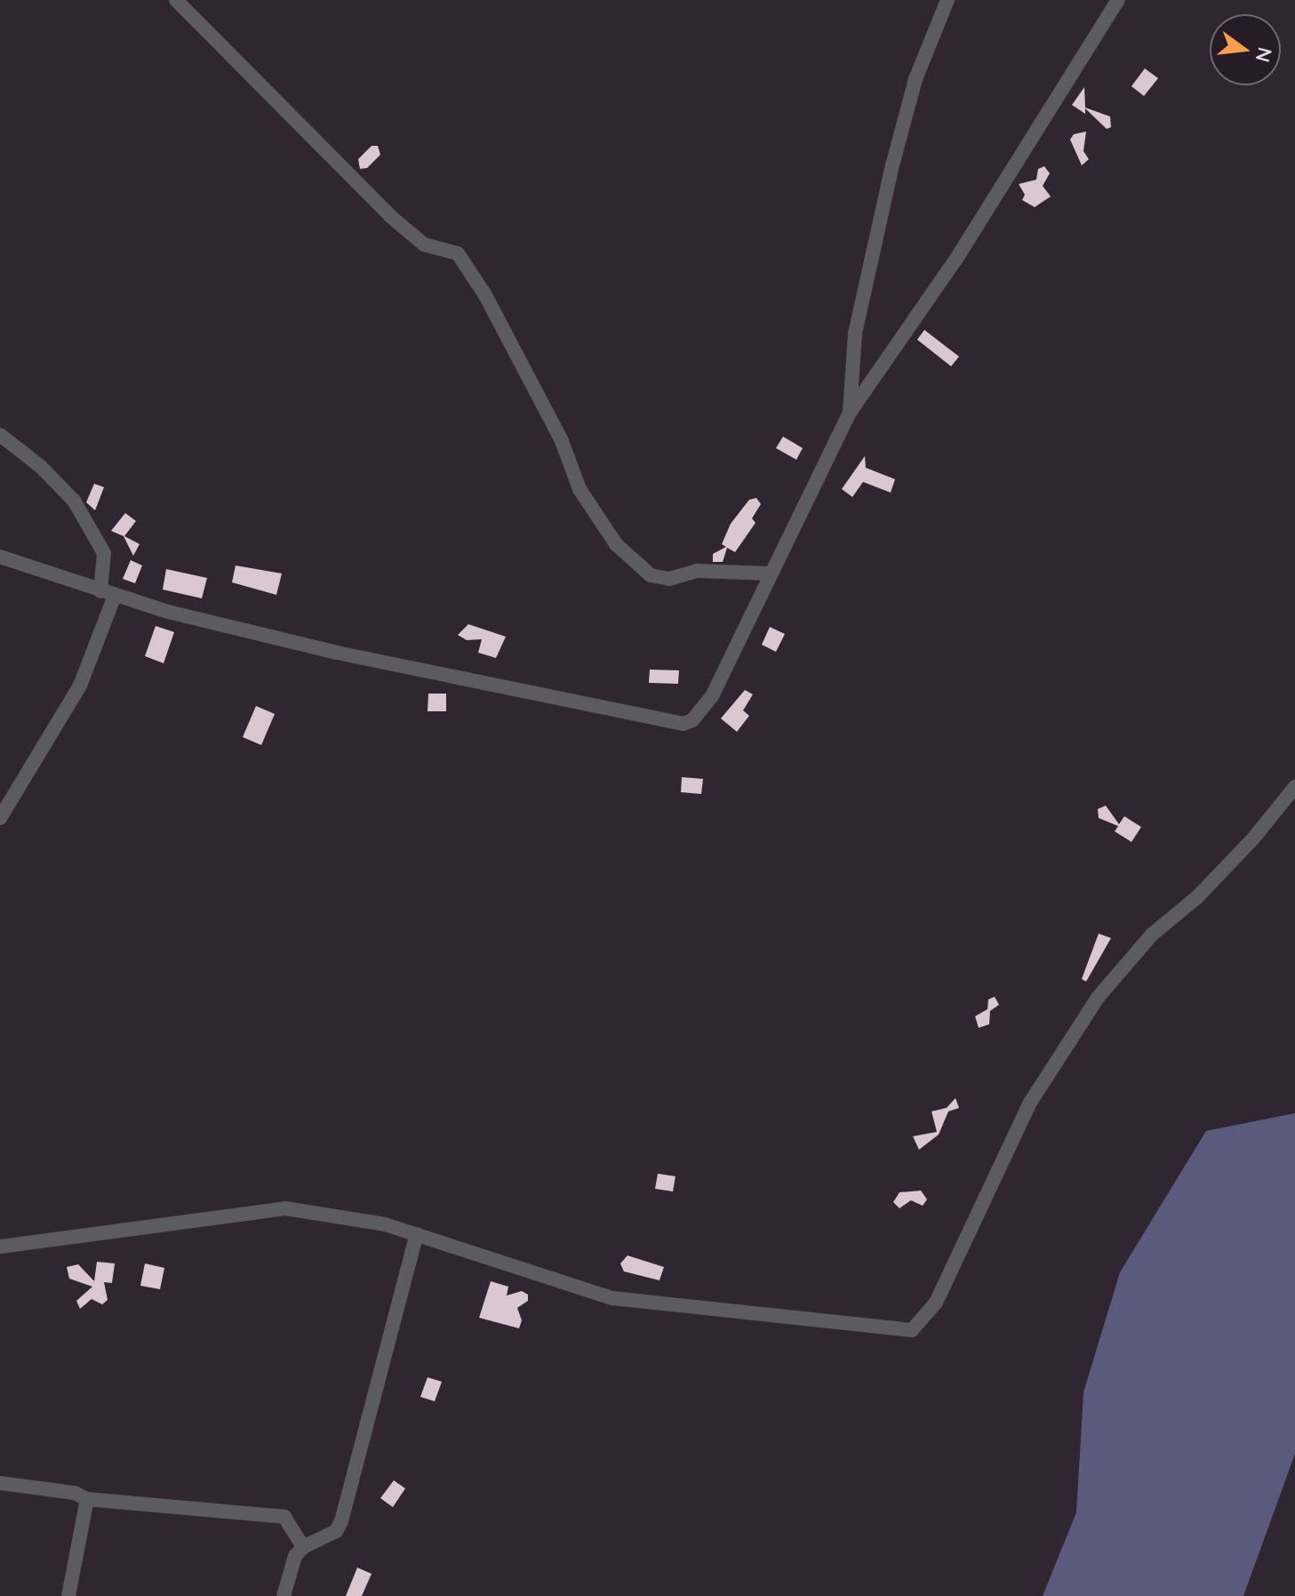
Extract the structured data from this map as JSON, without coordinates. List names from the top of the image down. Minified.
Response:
{"north":"right"}
